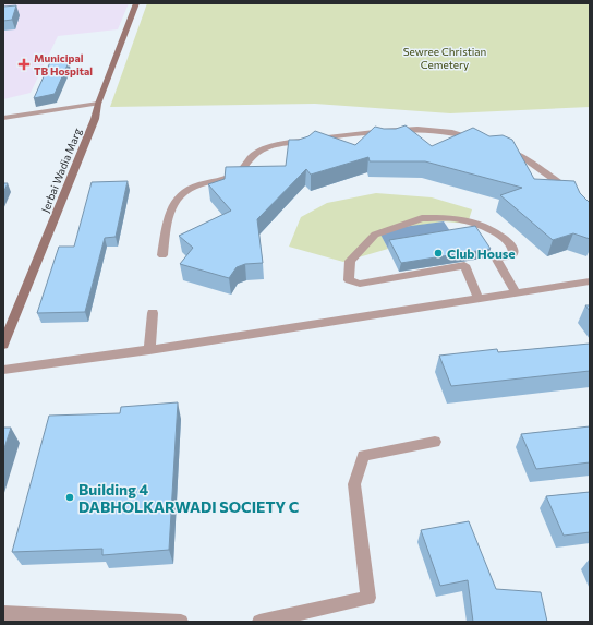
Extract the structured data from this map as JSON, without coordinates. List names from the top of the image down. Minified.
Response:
{"streets":{"main road":["Jerbai Wadia Marg"]},"parks":["Sewree Christian Cemetery"],"places":{"health":["Municipal TB Hospital"],"other":["Club House","Building 4 DABHOLKARWADI SOCIETY C"]}}
